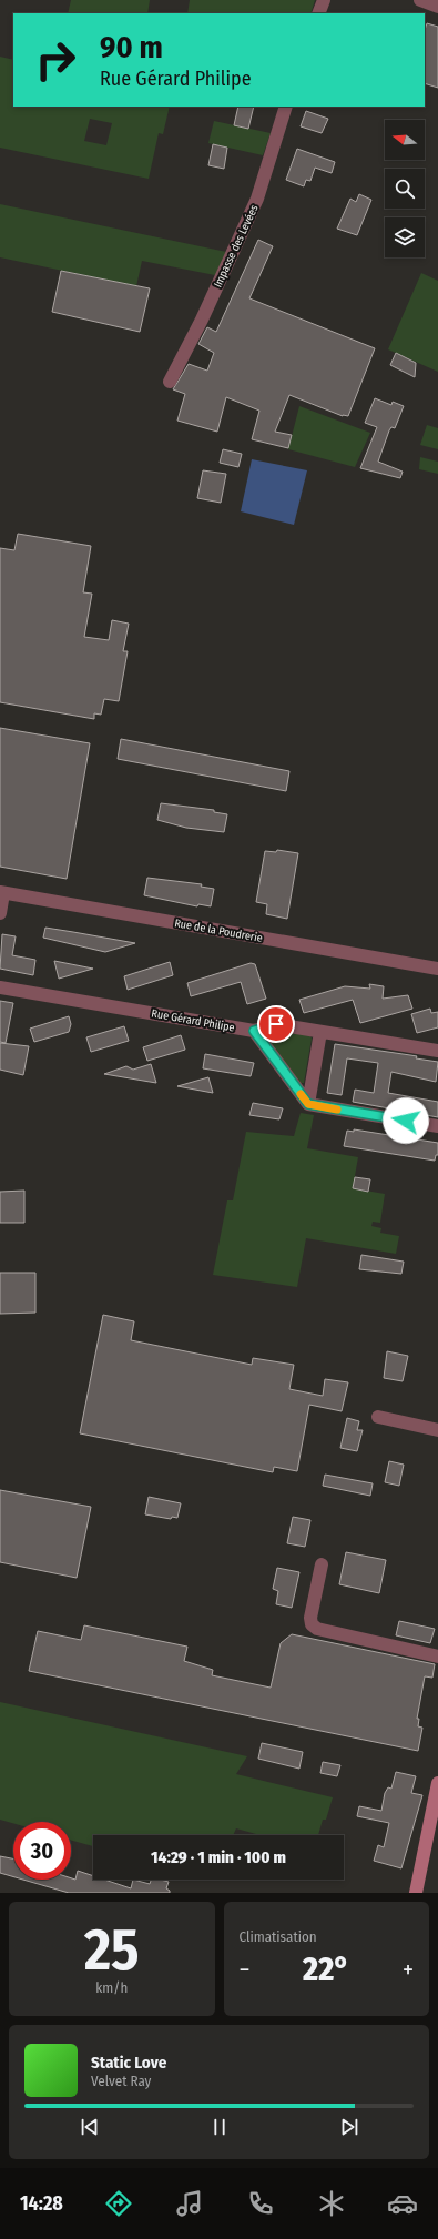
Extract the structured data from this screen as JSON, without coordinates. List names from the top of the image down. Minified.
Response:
{"streets":{"street":["Impasse des Levées","Rue de la Poudrerie","Rue Gérard Philipe"]},"north":"left","page":{"turn":["90 m","Rue Gérard Philipe"],"limit":"30","trip":"14:29 · 1 min · 100 m","tile":[["25","km/h"],"Climatisation"],"heat":["−","22°","+"],"song":["Static Love","Velvet Ray"],"tabs":"14:28"}}
